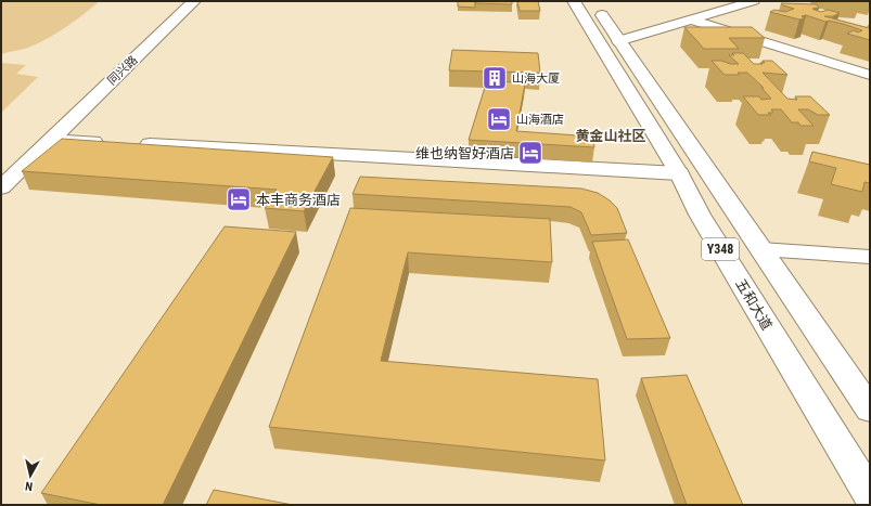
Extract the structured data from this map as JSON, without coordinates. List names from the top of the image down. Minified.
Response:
{"streets":{"main road":["同兴路","Y348","五和大道"]},"districts":["黄金山社区"],"places":{"building":["山海大厦"],"hotel":["山海酒店","维也纳智好酒店","本丰商务酒店"]},"north":"bottom"}
